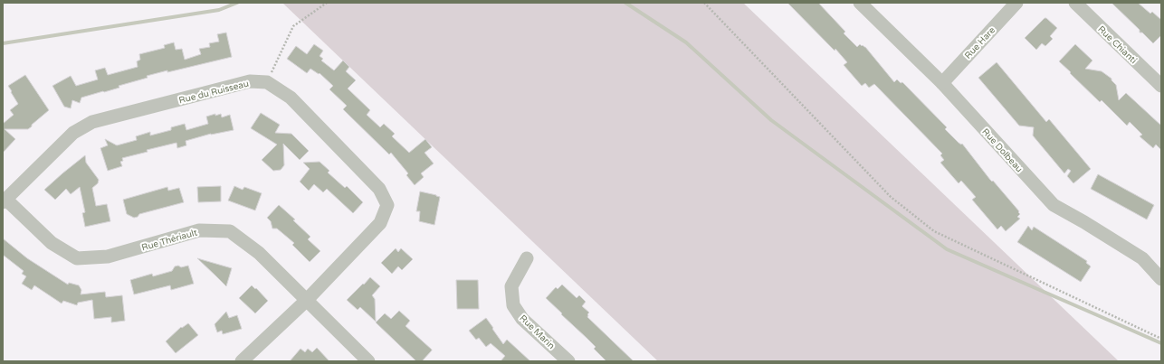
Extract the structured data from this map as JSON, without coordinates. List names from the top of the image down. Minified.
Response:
{"streets":{"street":["Rue Hare","Rue Chianti","Rue du Ruisseau","Rue Dolbeau","Rue Thériault","Rue Marin"]},"crossings":[["Rue Hare","Rue Dolbeau"],["Rue du Ruisseau","Rue Thériault"]]}
